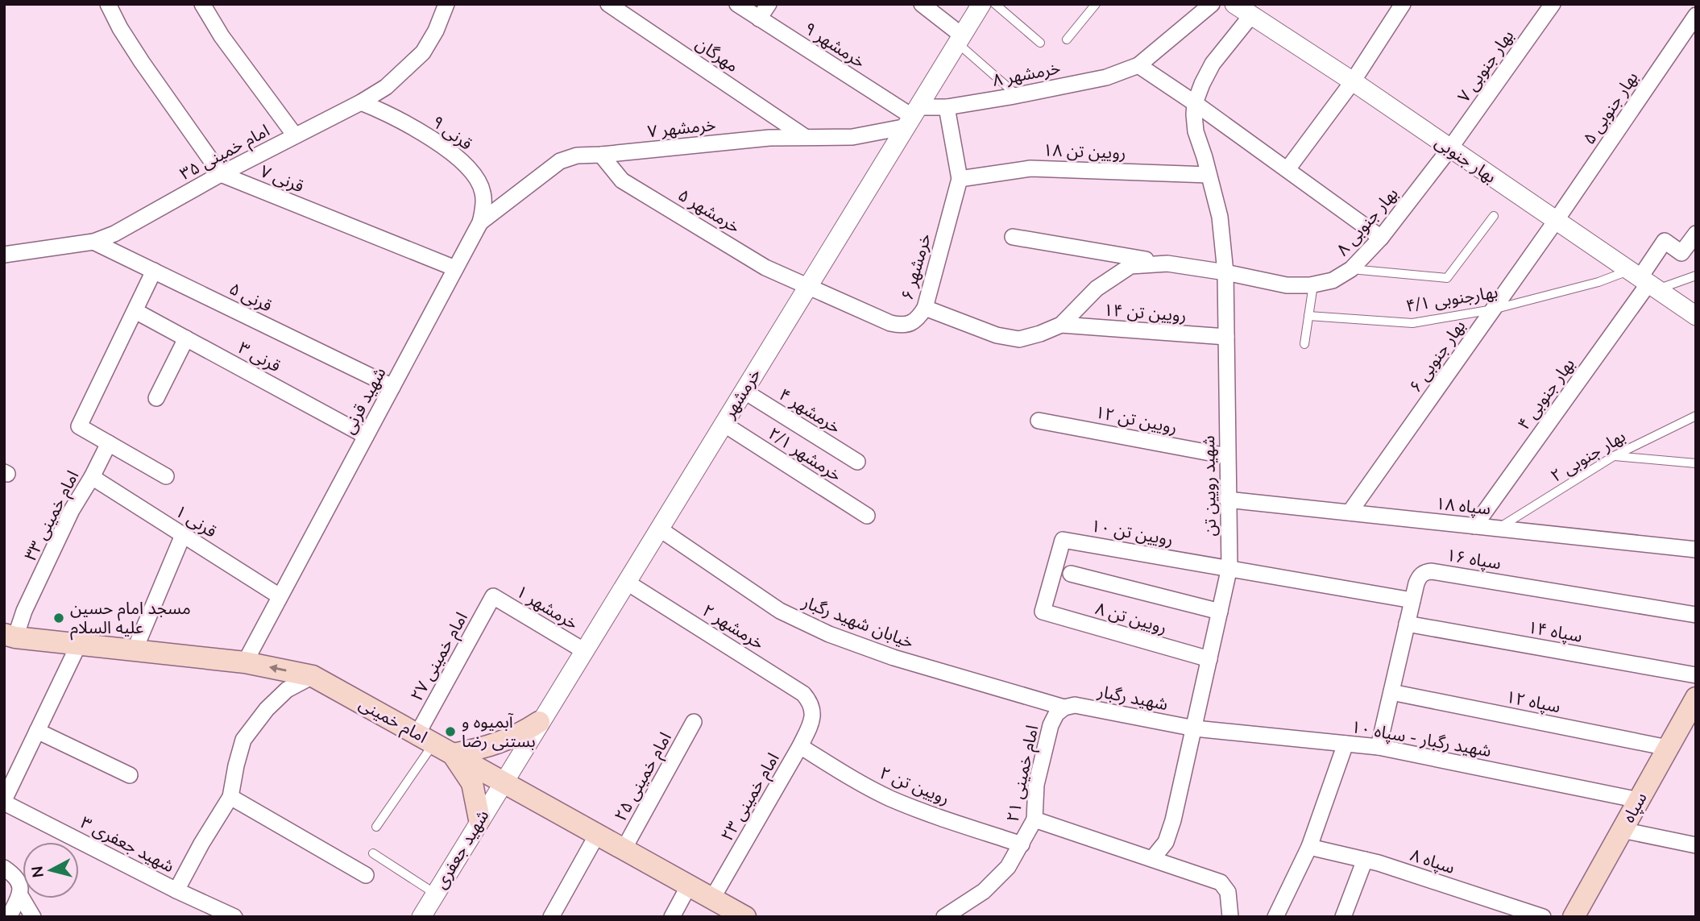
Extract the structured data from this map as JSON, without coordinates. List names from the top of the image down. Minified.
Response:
{"streets":{"main road":["امام خمینی","سپاه"],"street":["خرمشهر ۹","مهرگان","بهار جنوبی ۷","خرمشهر ۸","بهار جنوبی ۵","خرمشهر ۷","قرنی ۹","رویین تن ۱۸","امام خمینی ۳۵","بهار جنوبی","قرنی ۷","خرمشهر ۵","بهار جنوبی ۸","خرمشهر ۶","قرنی ۵","رویین تن ۱۴","بهار جنوبی ۶","قرنی ۳","خرمشهر","بهار جنوبی ۴","شهید قرنی","خرمشهر ۴","رویین تن ۱۲","خرمشهر ۲/۱","شهید رویین تن","سپاه ۱۸","امام خمینی ۳۳","قرنی ۱","رویین تن ۱۰","سپاه ۱۶","خرمشهر ۱","رویین تن ۸","خیابان شهید رگبار","خرمشهر ۲","سپاه ۱۴","امام خمینی ۲۷","شهید رگبار","سپاه ۱۲","شهید رگبار - سپاه ۱۰","امام خمینی ۲۱","امام خمینی ۲۵","رویین تن ۲","امام خمینی ۲۳","شهید جعفری ۳","شهید جعفری","سپاه ۸"],"lane":["بهارجنوبی ۴/۱","بهار جنوبی ۲"]},"crossings":[["خرمشهر ۹","خرمشهر ۸"],["خرمشهر ۹","خرمشهر ۷"],["خرمشهر ۹","خرمشهر"],["مهرگان","خرمشهر ۷"],["بهار جنوبی ۷","بهار جنوبی"],["بهار جنوبی ۷","بهار جنوبی ۸"],["خرمشهر ۸","خرمشهر ۷"],["خرمشهر ۸","خرمشهر ۶"],["خرمشهر ۸","خرمشهر"],["بهار جنوبی ۵","بهار جنوبی"],["بهار جنوبی ۵","بهار جنوبی ۶"],["خرمشهر ۷","قرنی ۹"],["خرمشهر ۷","خرمشهر ۵"],["خرمشهر ۷","خرمشهر"],["خرمشهر ۷","شهید قرنی"],["قرنی ۹","امام خمینی ۳۵"],["قرنی ۹","شهید قرنی"],["رویین تن ۱۸","خرمشهر ۶"],["رویین تن ۱۸","شهید رویین تن"],["امام خمینی ۳۵","قرنی ۷"],["امام خمینی ۳۵","قرنی ۵"],["بهار جنوبی","بهار جنوبی ۸"],["بهار جنوبی","بهارجنوبی ۴/۱"],["بهار جنوبی","بهار جنوبی ۶"],["بهار جنوبی","بهار جنوبی ۴"],["قرنی ۷","شهید قرنی"],["خرمشهر ۵","خرمشهر ۶"],["خرمشهر ۵","خرمشهر"],["بهار جنوبی ۸","شهید رویین تن"],["خرمشهر ۶","خرمشهر"],["قرنی ۵","شهید قرنی"],["بهارجنوبی ۴/۱","بهار جنوبی ۶"],["بهارجنوبی ۴/۱","بهار جنوبی ۴"],["رویین تن ۱۴","شهید رویین تن"],["بهار جنوبی ۶","سپاه ۱۸"],["قرنی ۳","شهید قرنی"],["خرمشهر","خرمشهر ۴"],["خرمشهر","خرمشهر ۲/۱"],["خرمشهر","خرمشهر ۱"],["خرمشهر","خیابان شهید رگبار"],["خرمشهر","خرمشهر ۲"],["خرمشهر","امام خمینی"],["خرمشهر","شهید جعفری"],["بهار جنوبی ۴","سپاه ۱۸"],["شهید قرنی","قرنی ۱"],["شهید قرنی","امام خمینی"],["رویین تن ۱۲","شهید رویین تن"],["بهار جنوبی ۲","سپاه ۱۸"],["شهید رویین تن","سپاه ۱۸"],["شهید رویین تن","رویین تن ۱۰"],["شهید رویین تن","رویین تن ۸"],["شهید رویین تن","شهید رگبار"],["شهید رویین تن","شهید رگبار - سپاه ۱۰"],["امام خمینی ۳۳","قرنی ۱"],["امام خمینی ۳۳","امام خمینی"],["رویین تن ۱۰","سپاه ۱۶"],["رویین تن ۱۰","رویین تن ۸"],["سپاه ۱۶","سپاه ۱۴"],["سپاه ۱۶","سپاه ۱۲"],["سپاه ۱۶","شهید رگبار - سپاه ۱۰"],["خرمشهر ۱","امام خمینی ۲۷"],["خیابان شهید رگبار","شهید رگبار"],["خیابان شهید رگبار","امام خمینی ۲۱"],["خرمشهر ۲","امام خمینی ۲۳"],["امام خمینی ۲۷","امام خمینی"],["شهید رگبار","شهید رگبار - سپاه ۱۰"],["شهید رگبار","امام خمینی ۲۱"],["سپاه ۱۲","سپاه"],["امام خمینی","امام خمینی ۲۵"],["امام خمینی","امام خمینی ۲۳"],["امام خمینی","شهید جعفری"],["شهید رگبار - سپاه ۱۰","سپاه"],["امام خمینی ۲۱","رویین تن ۲"],["رویین تن ۲","امام خمینی ۲۳"]],"places":["مسجد امام حسین علیه السلام","آبمیوه و بستنی رضا"],"north":"left"}
